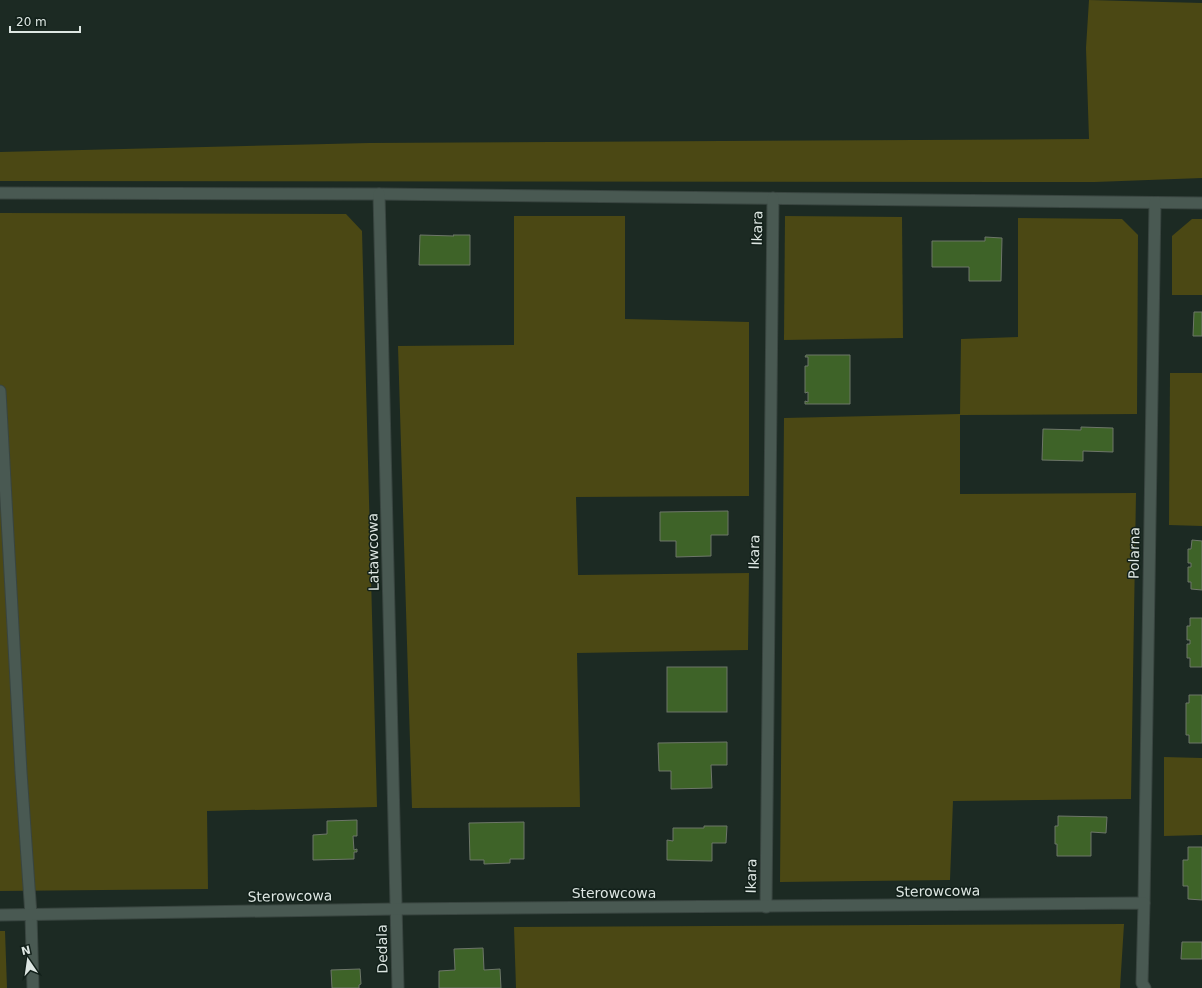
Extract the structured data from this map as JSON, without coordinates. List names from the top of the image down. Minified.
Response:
{"streets":{"street":["Ikara","Latawcowa","Polarna","Sterowcowa","Dedala"]},"crossings":[["Ikara","Sterowcowa"],["Latawcowa","Sterowcowa"],["Latawcowa","Dedala"],["Polarna","Sterowcowa"],["Sterowcowa","Dedala"]],"scale_bar":"20 m","north":"top"}
